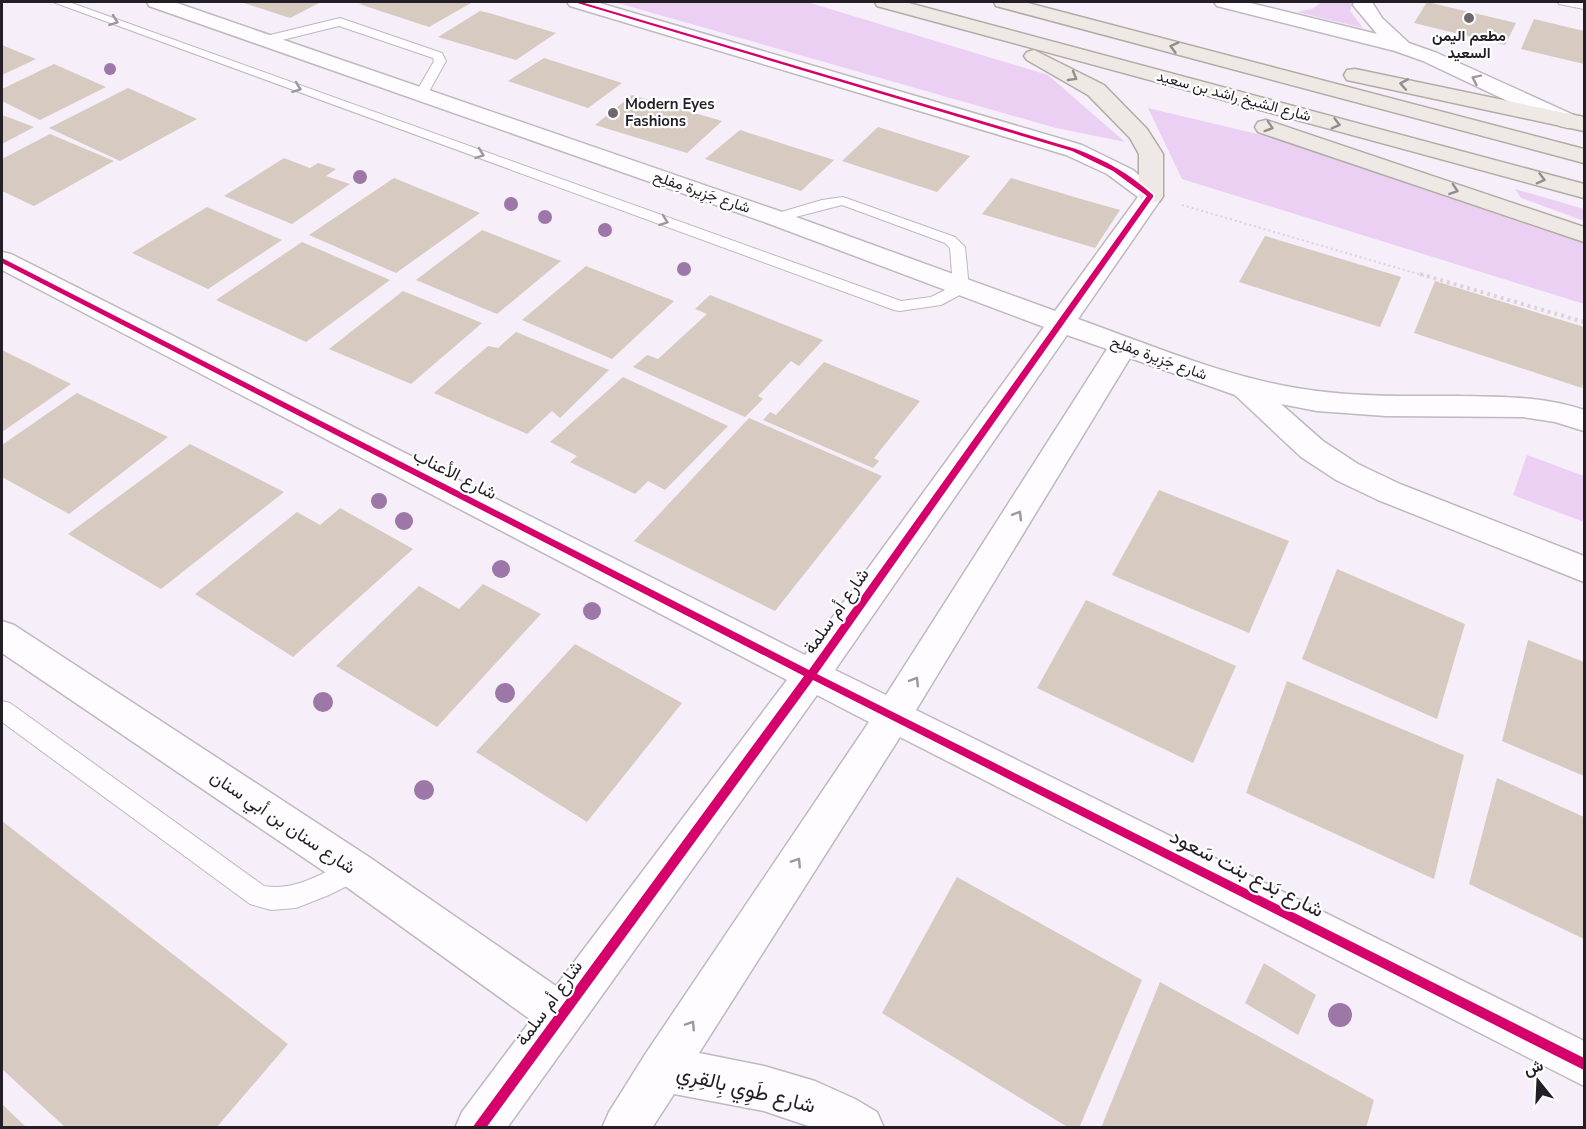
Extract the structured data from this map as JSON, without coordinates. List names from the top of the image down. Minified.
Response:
{"streets":{"main road":["شارع الشيخ راشد بن سعيد"],"street":["شارع جَزِيرة مِفلِح","شارع الأعناب","شارع أم سلمة","شارع سنان بن أبي سنان","شارع بَدع بنت سَعود","شارع طَوِي بِالقِرِي"]},"crossings":[["شارع جَزِيرة مِفلِح","شارع أم سلمة"],["شارع الأعناب","شارع أم سلمة"],["شارع الأعناب","شارع بَدع بنت سَعود"],["شارع أم سلمة","شارع سنان بن أبي سنان"]],"places":["مطعم اليمن السعيد","Modern Eyes Fashions"],"north":"top"}
